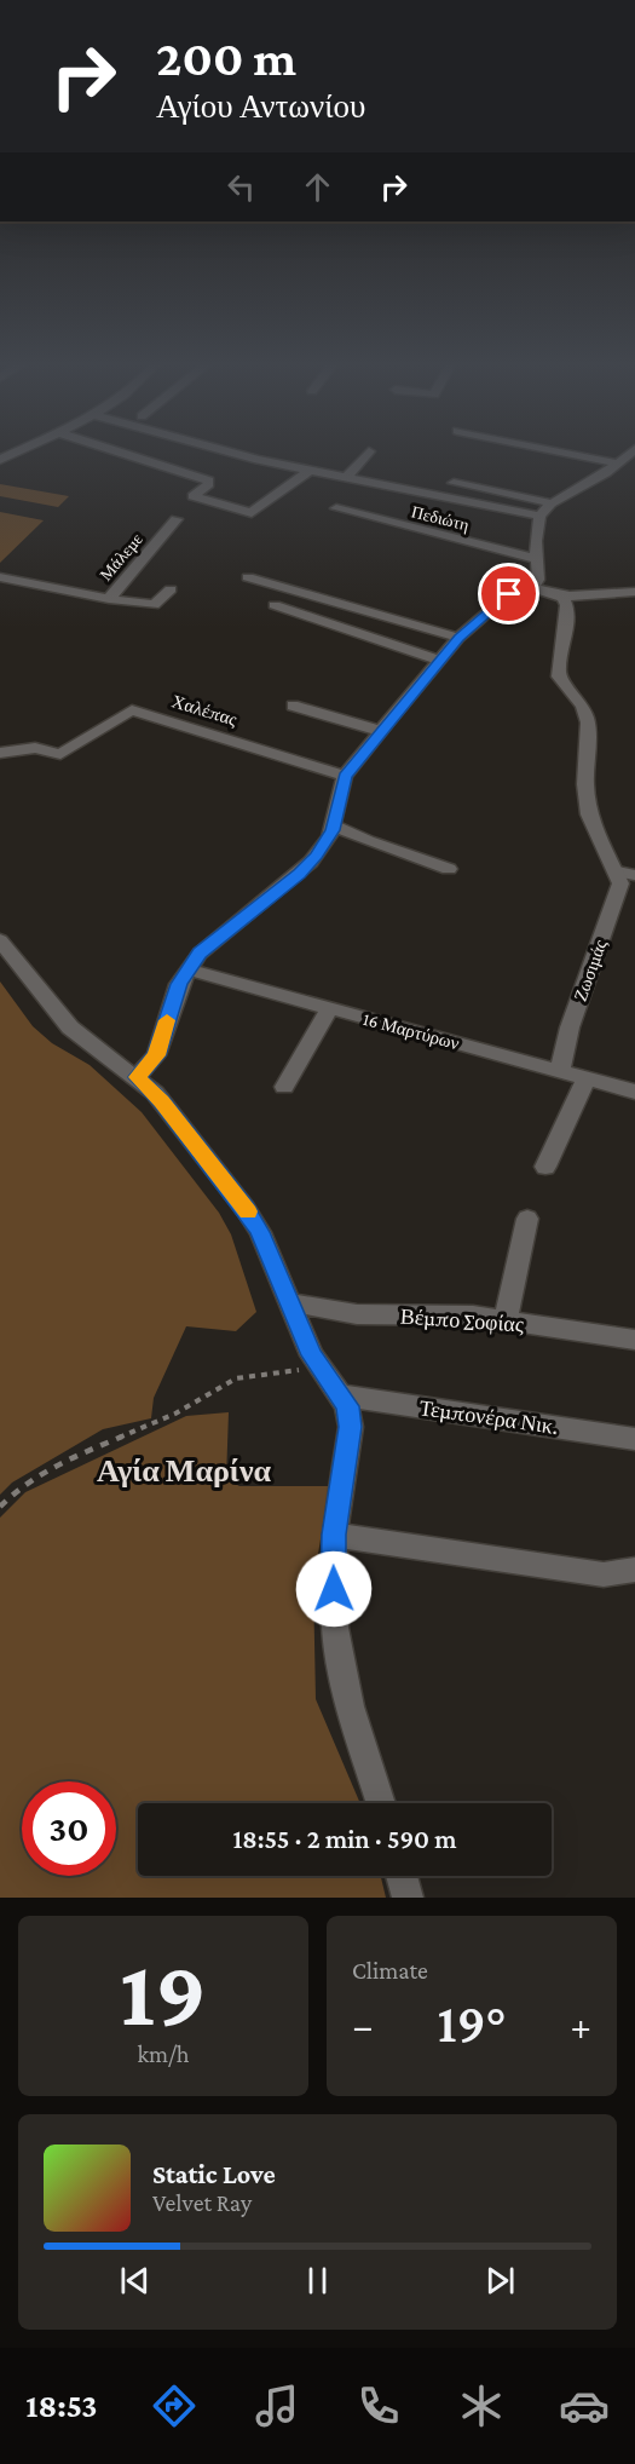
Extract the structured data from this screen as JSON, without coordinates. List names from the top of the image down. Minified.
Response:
{"streets":{"street":["Πεδιώτη","Μάλεμε","Χαλέπας","Ζωσιμάς","16 Μαρτύρων","Βέμπο Σοφίας","Τεμπονέρα Νικ."]},"crossings":[["Ζωσιμάς","16 Μαρτύρων"]],"districts":["Αγία Μαρίνα"],"page":{"turn":["200 m","Αγίου Αντωνίου"],"limit":"30","trip":"18:55 · 2 min · 590 m","tile":[["19","km/h"],"Climate"],"heat":["−","19°","+"],"song":["Static Love","Velvet Ray"],"tabs":"18:53"}}
